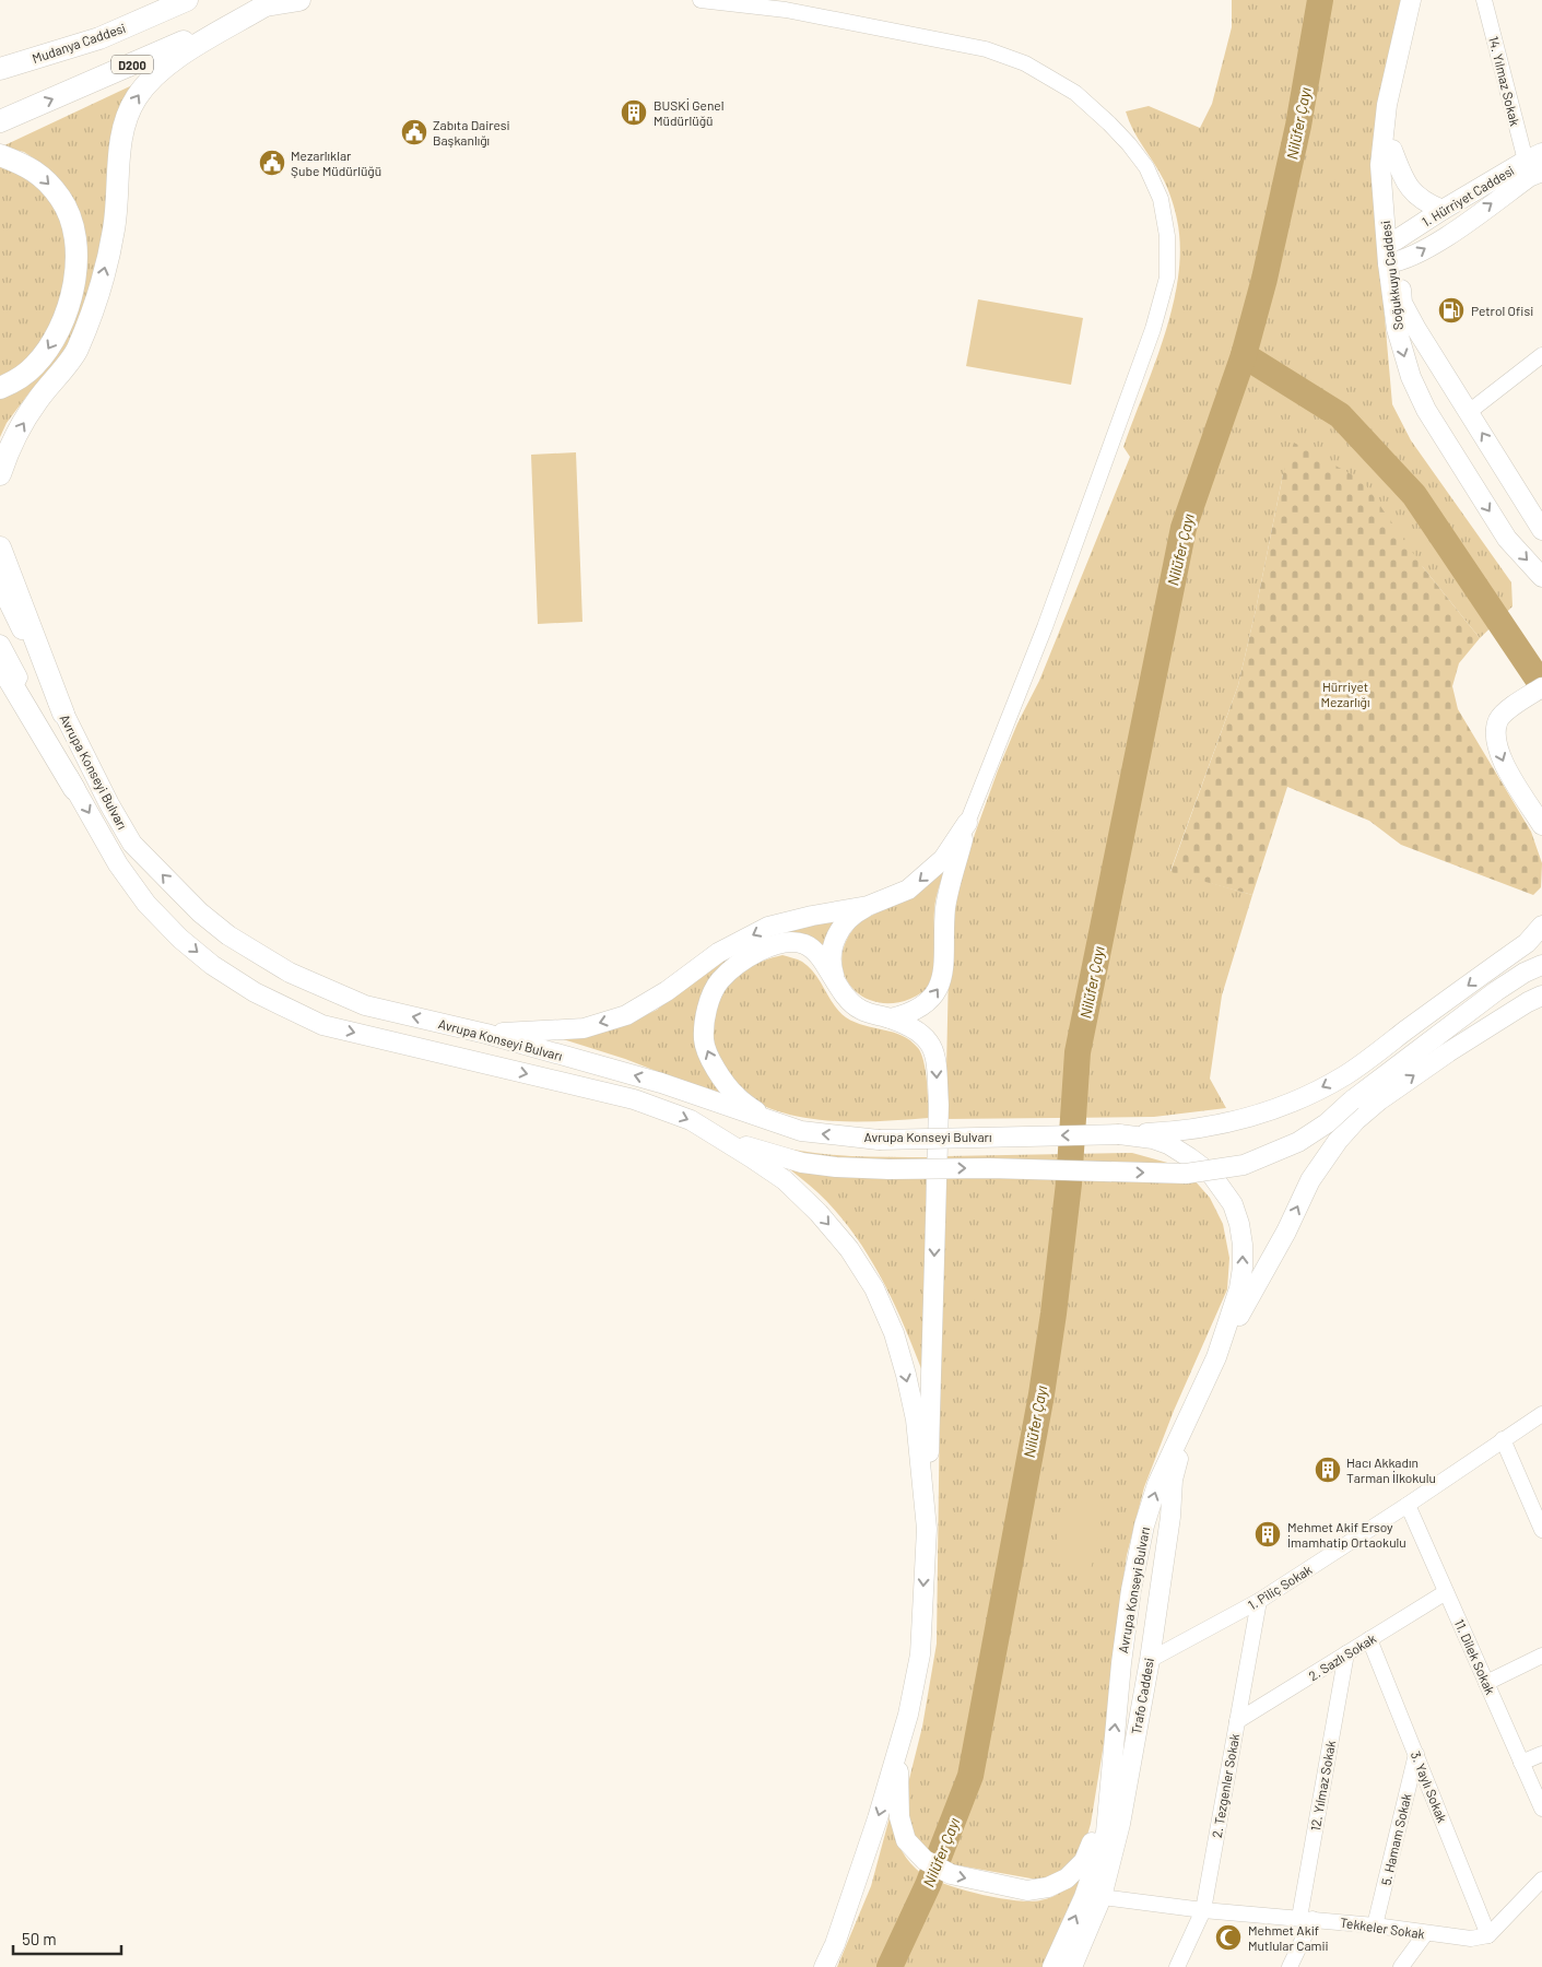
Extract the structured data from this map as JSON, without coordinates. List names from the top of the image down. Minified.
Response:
{"streets":{"highway":["Mudanya Caddesi","D200"],"main road":["1. Hürriyet Caddesi","Soğukkuyu Caddesi","Avrupa Konseyi Bulvarı","Trafo Caddesi"],"street":["14. Yılmaz Sokak","1. Piliç Sokak","2. Sazlı Sokak","11. Dilek Sokak","2. Tezgenler Sokak","12. Yılmaz Sokak","3. Yaylı Sokak","5. Hamam Sokak","Tekkeler Sokak"]},"crossings":[["14. Yılmaz Sokak","1. Hürriyet Caddesi"],["1. Hürriyet Caddesi","Soğukkuyu Caddesi"],["Avrupa Konseyi Bulvarı","Trafo Caddesi"],["1. Piliç Sokak","11. Dilek Sokak"],["1. Piliç Sokak","Trafo Caddesi"],["1. Piliç Sokak","2. Tezgenler Sokak"],["2. Sazlı Sokak","11. Dilek Sokak"],["2. Sazlı Sokak","2. Tezgenler Sokak"],["2. Sazlı Sokak","12. Yılmaz Sokak"],["2. Sazlı Sokak","3. Yaylı Sokak"],["Trafo Caddesi","Tekkeler Sokak"],["2. Tezgenler Sokak","Tekkeler Sokak"],["12. Yılmaz Sokak","Tekkeler Sokak"],["3. Yaylı Sokak","5. Hamam Sokak"],["3. Yaylı Sokak","Tekkeler Sokak"],["5. Hamam Sokak","Tekkeler Sokak"]],"water":["Nilüfer Çayı"],"parks":["Hürriyet Mezarlığı"],"places":{"building":["BUSKİ Genel Müdürlüğü","Hacı Akkadın Tarman İlkokulu","Mehmet Akif Ersoy İmamhatip Ortaokulu"],"public building":["Zabıta Dairesi Başkanlığı","Mezarlıklar Şube Müdürlüğü"],"fuel station":["Petrol Ofisi"],"mosque":["Mehmet Akif Mutlular Camii"]},"scale_bar":"50 m"}
